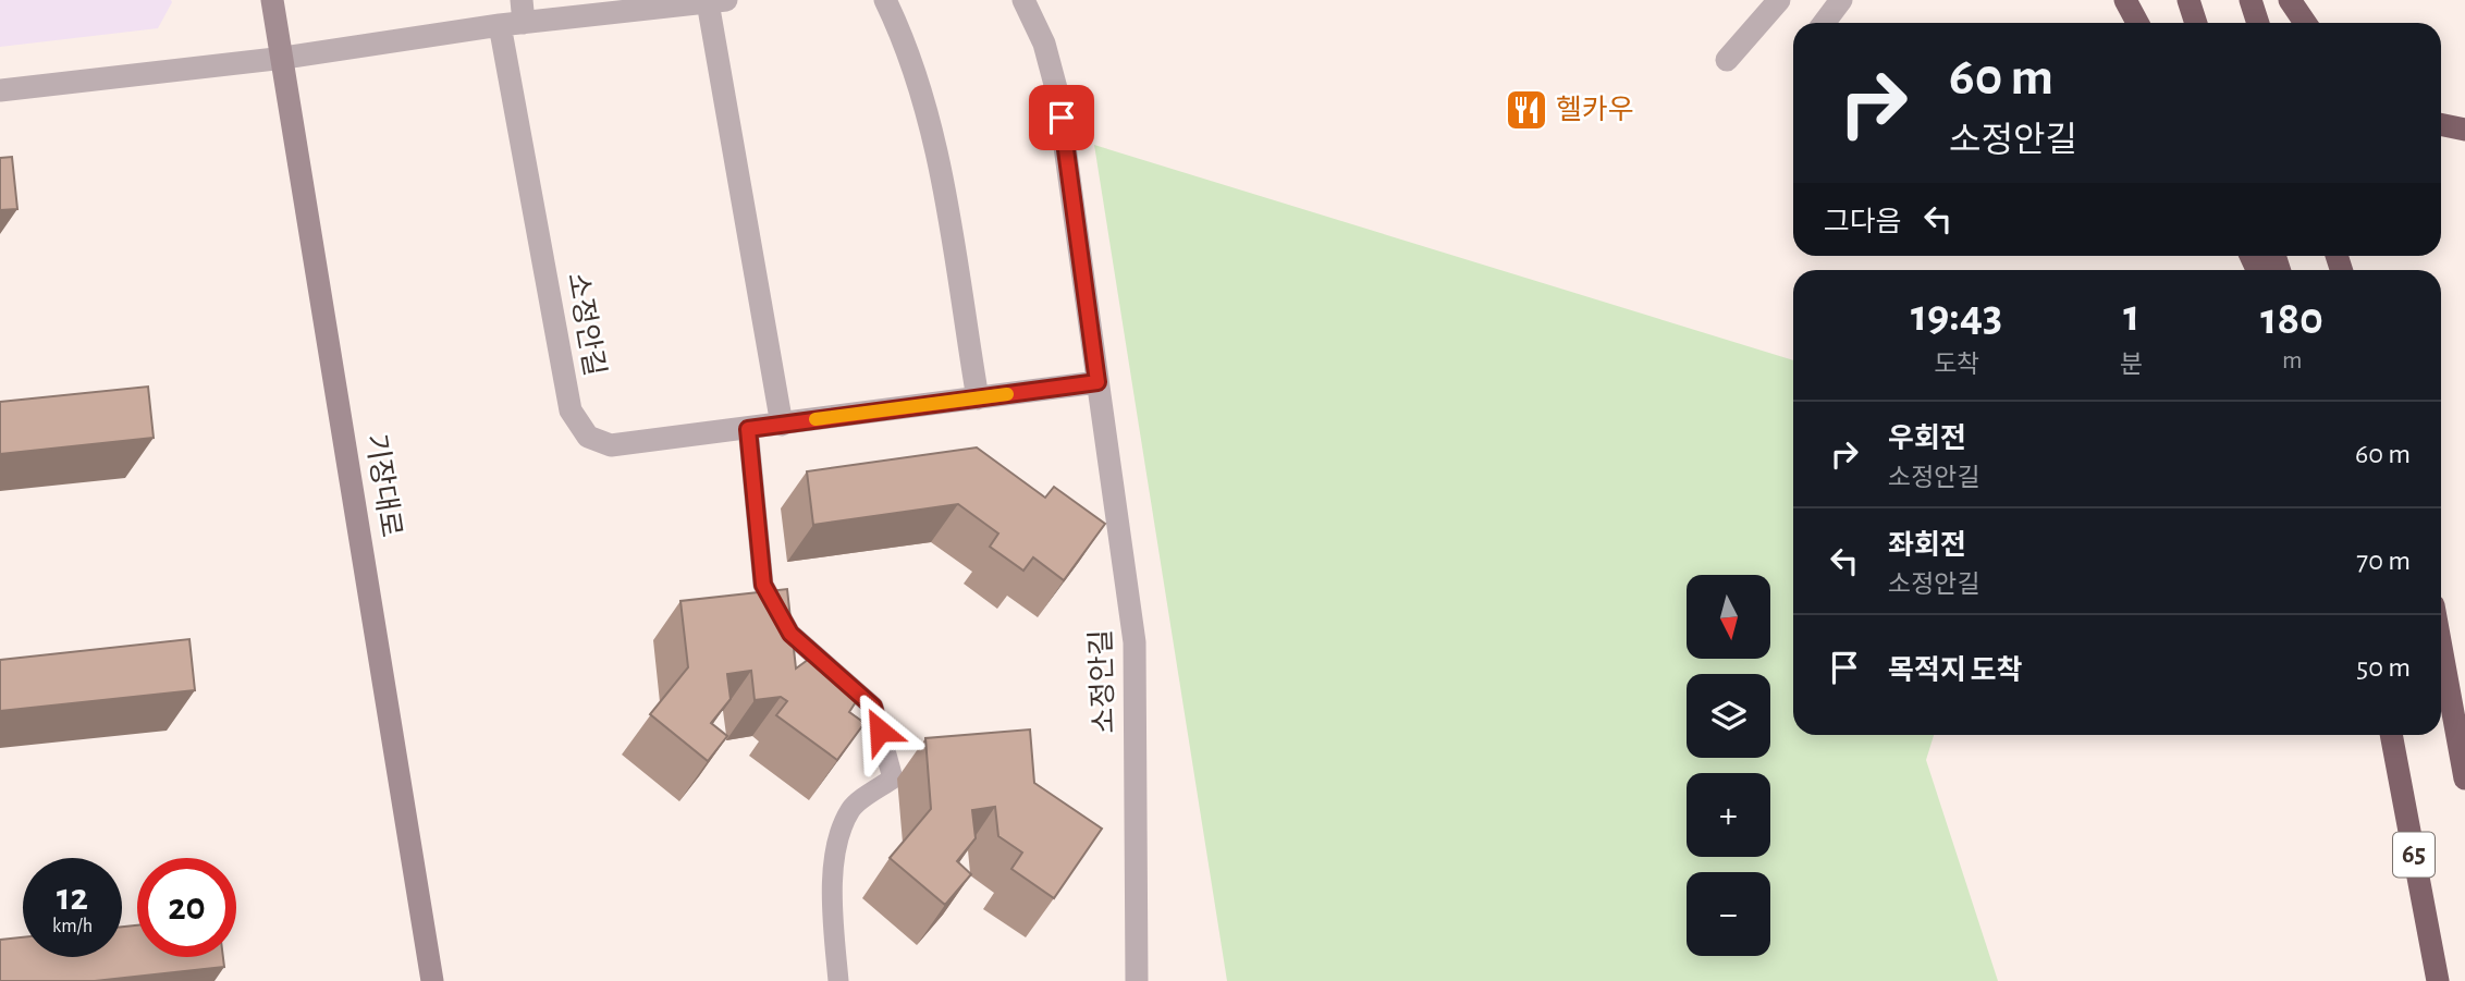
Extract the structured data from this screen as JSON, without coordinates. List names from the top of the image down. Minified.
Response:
{"streets":{"highway":["65"],"main road":["기장대로"],"street":["소정안길"]},"places":{"restaurant":["헬카우"]},"north":"bottom","page":{"turn":["60 m","소정안길"],"then":"그다음","eta":["19:43","도착","1","분","180","m"],"list":[{"name":"우회전","note":"소정안길","value":"60 m"},{"name":"좌회전","note":"소정안길","value":"70 m"},{"name":"목적지 도착","value":"50 m"}],"map_buttons":["+","−"],"speed":"12 km/h","limit":"20"}}
